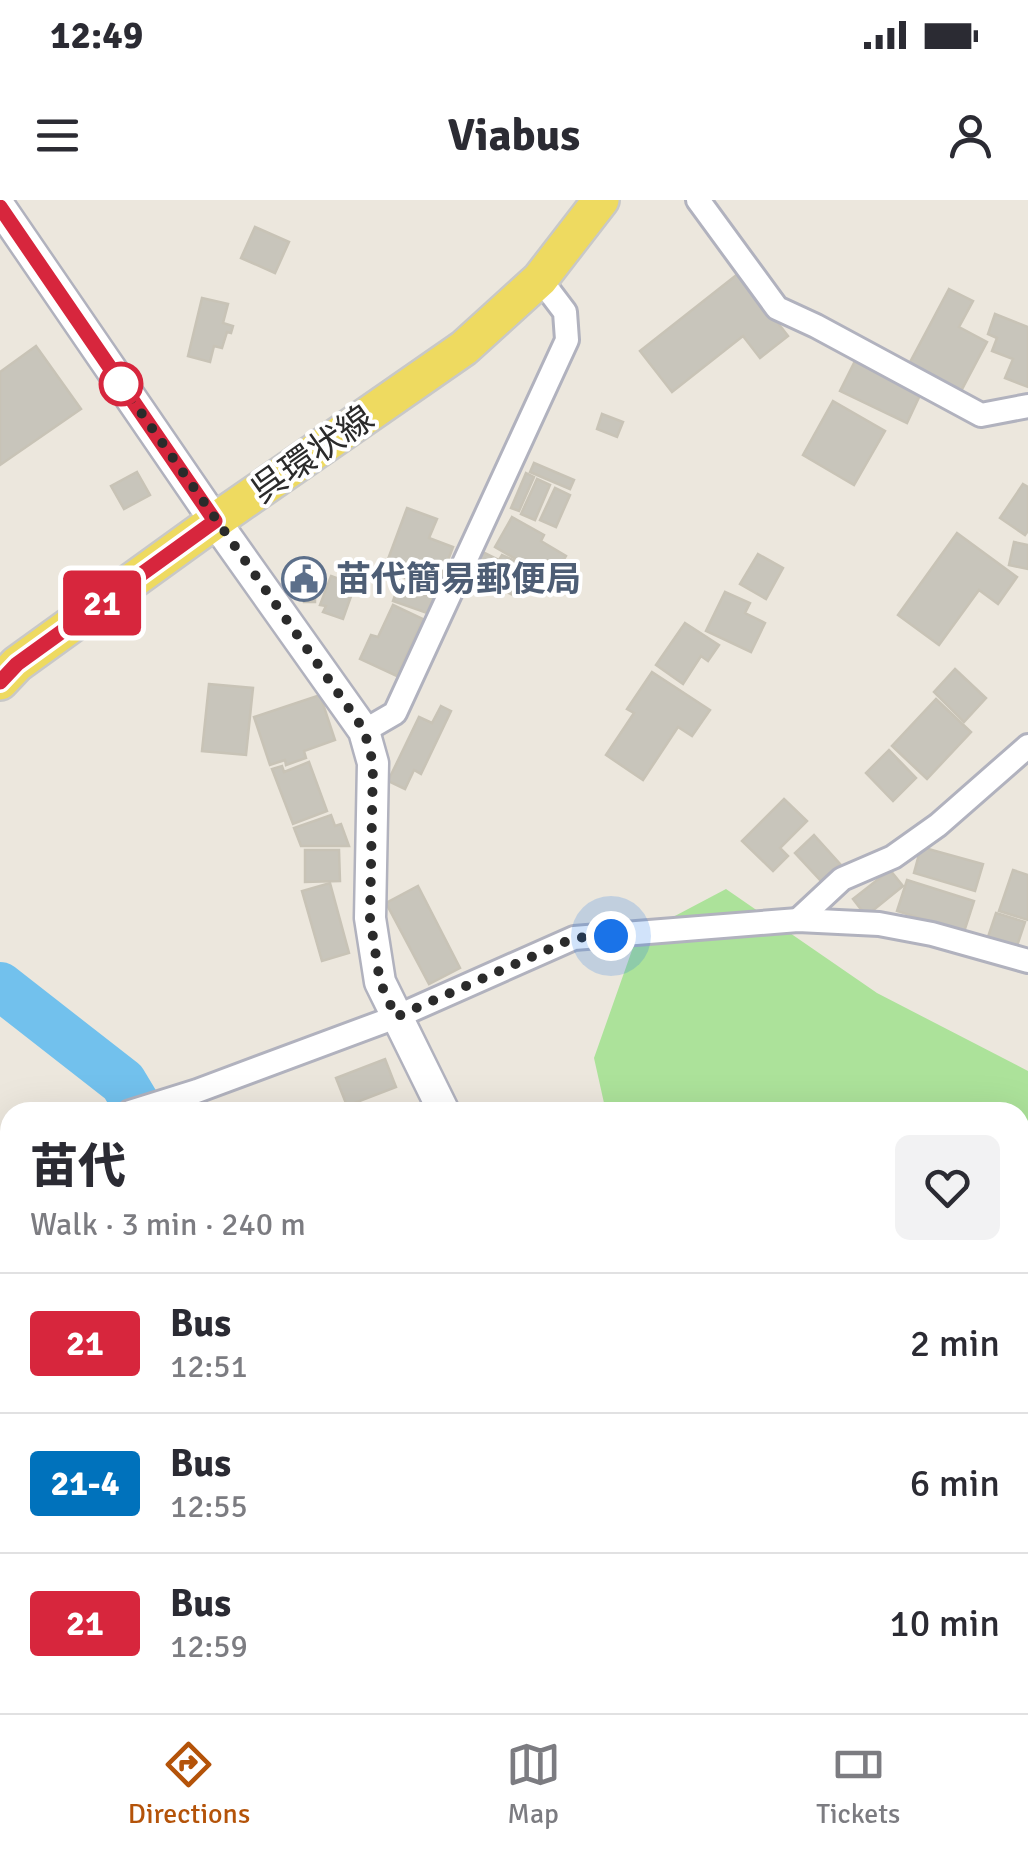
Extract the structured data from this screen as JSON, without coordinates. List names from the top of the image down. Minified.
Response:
{"streets":{"main road":["呉環状線"]},"places":{"public building":["苗代簡易郵便局"]},"lines":["bus line 21"],"page":{"status":"12:49","header":"Viabus","on_map":"21","heading":["苗代","Walk · 3 min · 240 m"],"list":[{"mark":"21","name":"Bus","note":"12:51","value":"2 min"},{"mark":"21-4","name":"Bus","note":"12:55","value":"6 min"},{"mark":"21","name":"Bus","note":"12:59","value":"10 min"}],"tabs":["Directions","Map","Tickets"]}}
